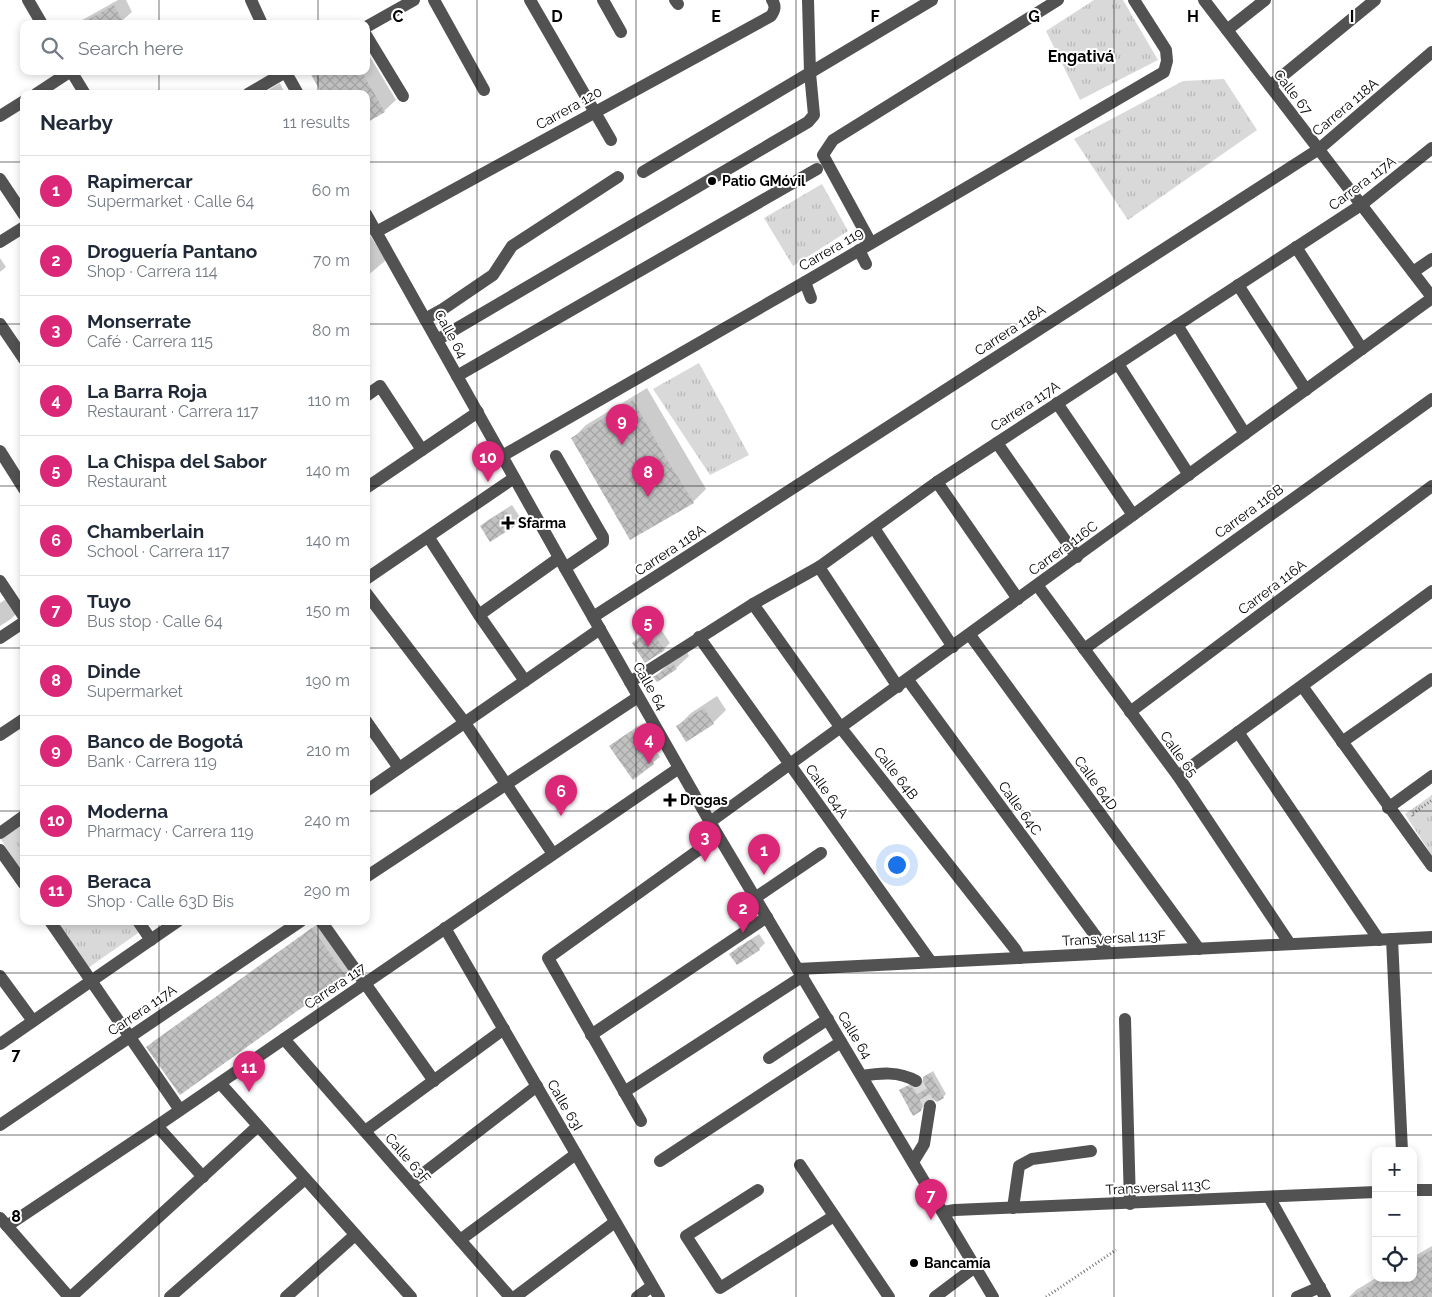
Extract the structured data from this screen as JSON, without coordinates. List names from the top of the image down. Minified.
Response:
{"streets":{"street":["Calle 67","Carrera 118A","Carrera 120","Carrera 117A","Carrera 119","Calle 64","Carrera 116B","Carrera 116C","Carrera 116A","Calle 65","Calle 64B","Calle 64D","Calle 64A","Calle 64C","Transversal 113F","Carrera 117","Calle 63I","Calle 63F","Transversal 113C"]},"crossings":[["Calle 67","Carrera 118A"],["Calle 67","Carrera 117A"],["Calle 67","Carrera 116C"],["Carrera 118A","Calle 64"],["Carrera 120","Calle 64"],["Carrera 117A","Calle 64"],["Carrera 117A","Calle 64B"],["Carrera 117A","Calle 64A"],["Carrera 117A","Calle 64C"],["Carrera 119","Calle 64"],["Calle 64","Carrera 116C"],["Calle 64","Transversal 113F"],["Calle 64","Carrera 117"],["Calle 64","Transversal 113C"],["Carrera 116B","Calle 65"],["Carrera 116C","Calle 65"],["Carrera 116C","Calle 64B"],["Carrera 116C","Calle 64D"],["Carrera 116C","Calle 64A"],["Carrera 116C","Calle 64C"],["Carrera 116A","Calle 65"],["Calle 65","Transversal 113F"],["Calle 64B","Transversal 113F"],["Calle 64D","Transversal 113F"],["Calle 64A","Transversal 113F"],["Calle 64C","Transversal 113F"],["Carrera 117","Calle 63I"],["Carrera 117","Calle 63F"]],"districts":["Engativá"],"places":{"other":["Patio GMóvil","Bancamía"],"health":["Sfarma","Drogas"]},"page":{"search":"Search here","heading":["Nearby","11 results"],"list":[{"mark":"1","name":"Rapimercar","note":"Supermarket · Calle 64","value":"60 m"},{"mark":"2","name":"Droguería Pantano","note":"Shop · Carrera 114","value":"70 m"},{"mark":"3","name":"Monserrate","note":"Café · Carrera 115","value":"80 m"},{"mark":"4","name":"La Barra Roja","note":"Restaurant · Carrera 117","value":"110 m"},{"mark":"5","name":"La Chispa del Sabor","note":"Restaurant","value":"140 m"},{"mark":"6","name":"Chamberlain","note":"School · Carrera 117","value":"140 m"},{"mark":"7","name":"Tuyo","note":"Bus stop · Calle 64","value":"150 m"},{"mark":"8","name":"Dinde","note":"Supermarket","value":"190 m"},{"mark":"9","name":"Banco de Bogotá","note":"Bank · Carrera 119","value":"210 m"},{"mark":"10","name":"Moderna","note":"Pharmacy · Carrera 119","value":"240 m"},{"mark":"11","name":"Beraca","note":"Shop · Calle 63D Bis","value":"290 m"}],"pins":["9","10","8","5","4","6","3","1","2","11","7"],"map_buttons":["+","−"]},"grid":{"columns":["C","D","E","F","G","H","I"],"rows":["7","8"]}}
